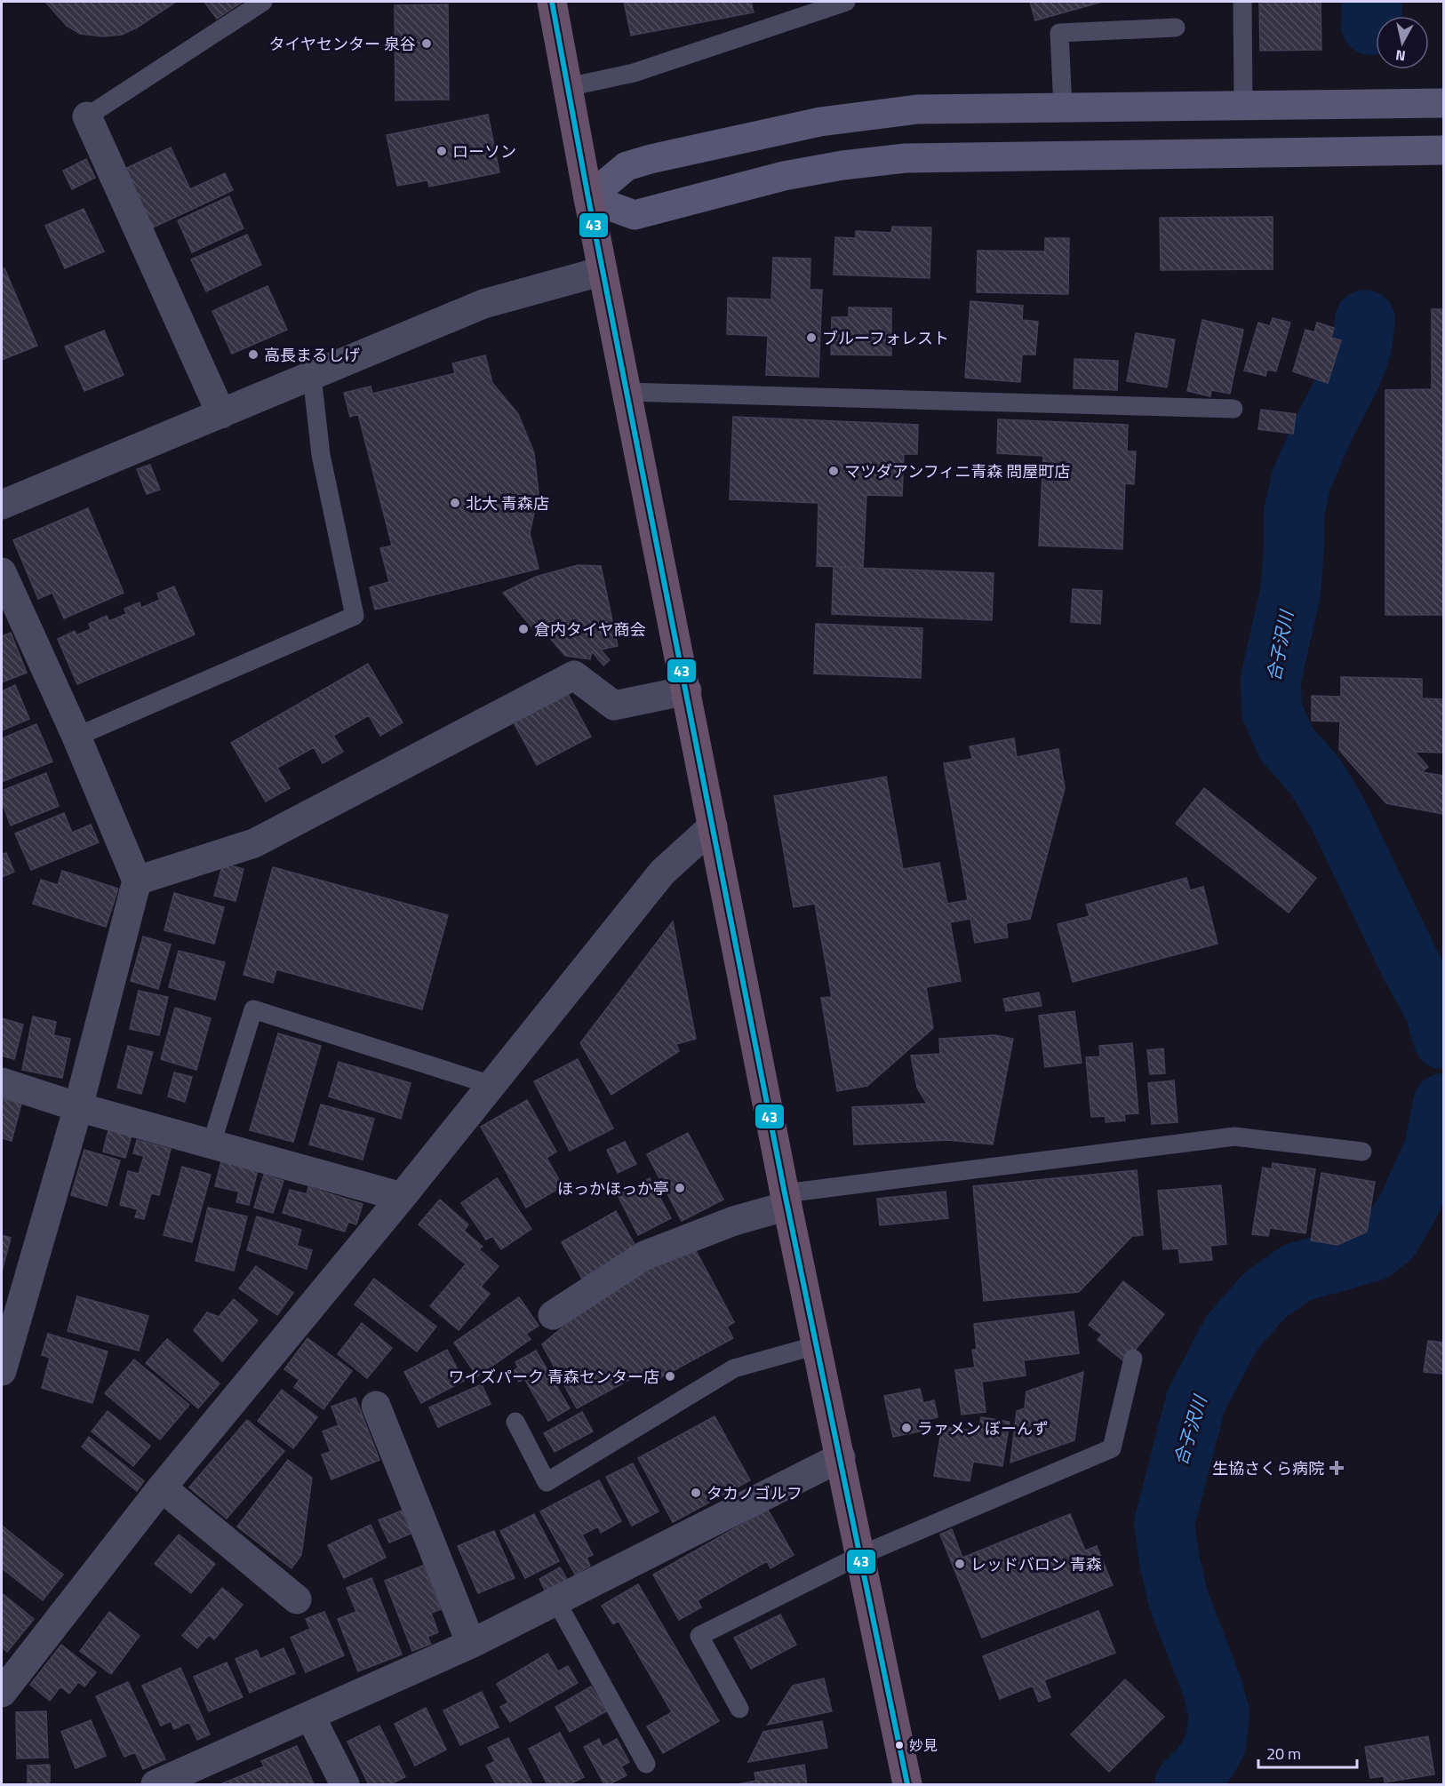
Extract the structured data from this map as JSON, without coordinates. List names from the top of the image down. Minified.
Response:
{"water":["合子沢川"],"places":{"other":["タイヤセンター 泉谷","ローソン","ブルーフォレスト","高長まるしげ","マツダアンフィニ青森 問屋町店","北大 青森店","倉内タイヤ商会","ほっかほっか亭","ワイズパーク 青森センター店","ラァメン ぼーんず","タカノゴルフ","レッドバロン 青森","妙見"],"health":["生協さくら病院"]},"lines":["transit line 43"],"scale_bar":"20 m","north":"bottom"}
